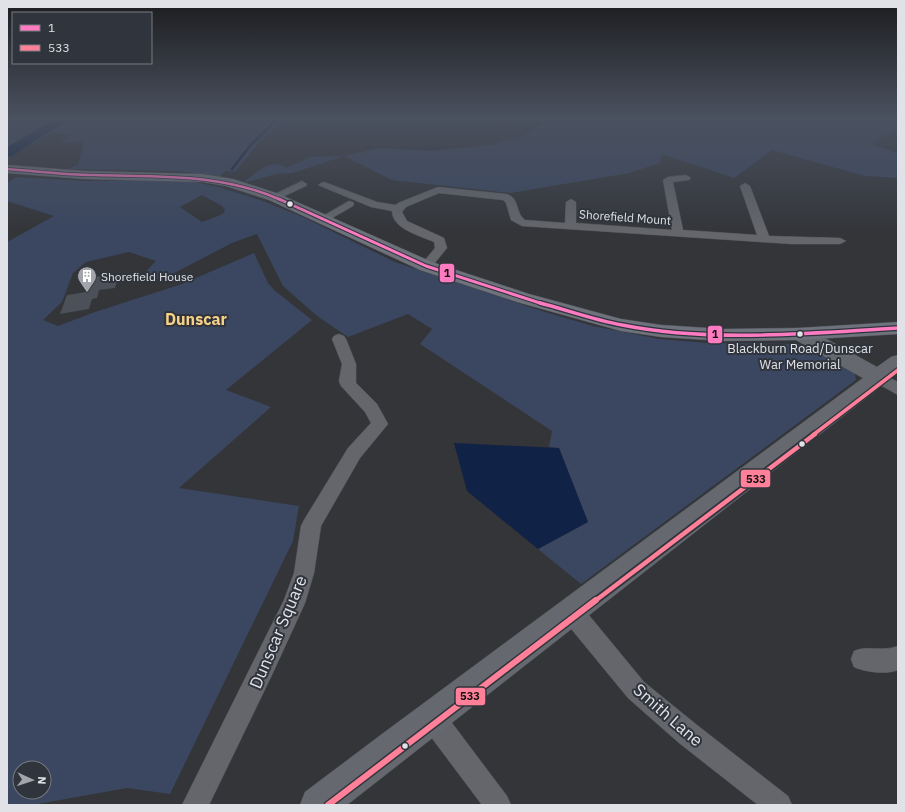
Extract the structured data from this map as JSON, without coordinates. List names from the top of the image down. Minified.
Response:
{"streets":{"street":["Shorefield Mount","Dunscar Square","Smith Lane"]},"districts":["Dunscar"],"places":{"building":["Shorefield House"],"other":["Blackburn Road/Dunscar War Memorial"]},"lines":["transit line 1","transit line 533"],"legend":["1","533"],"north":"right"}
